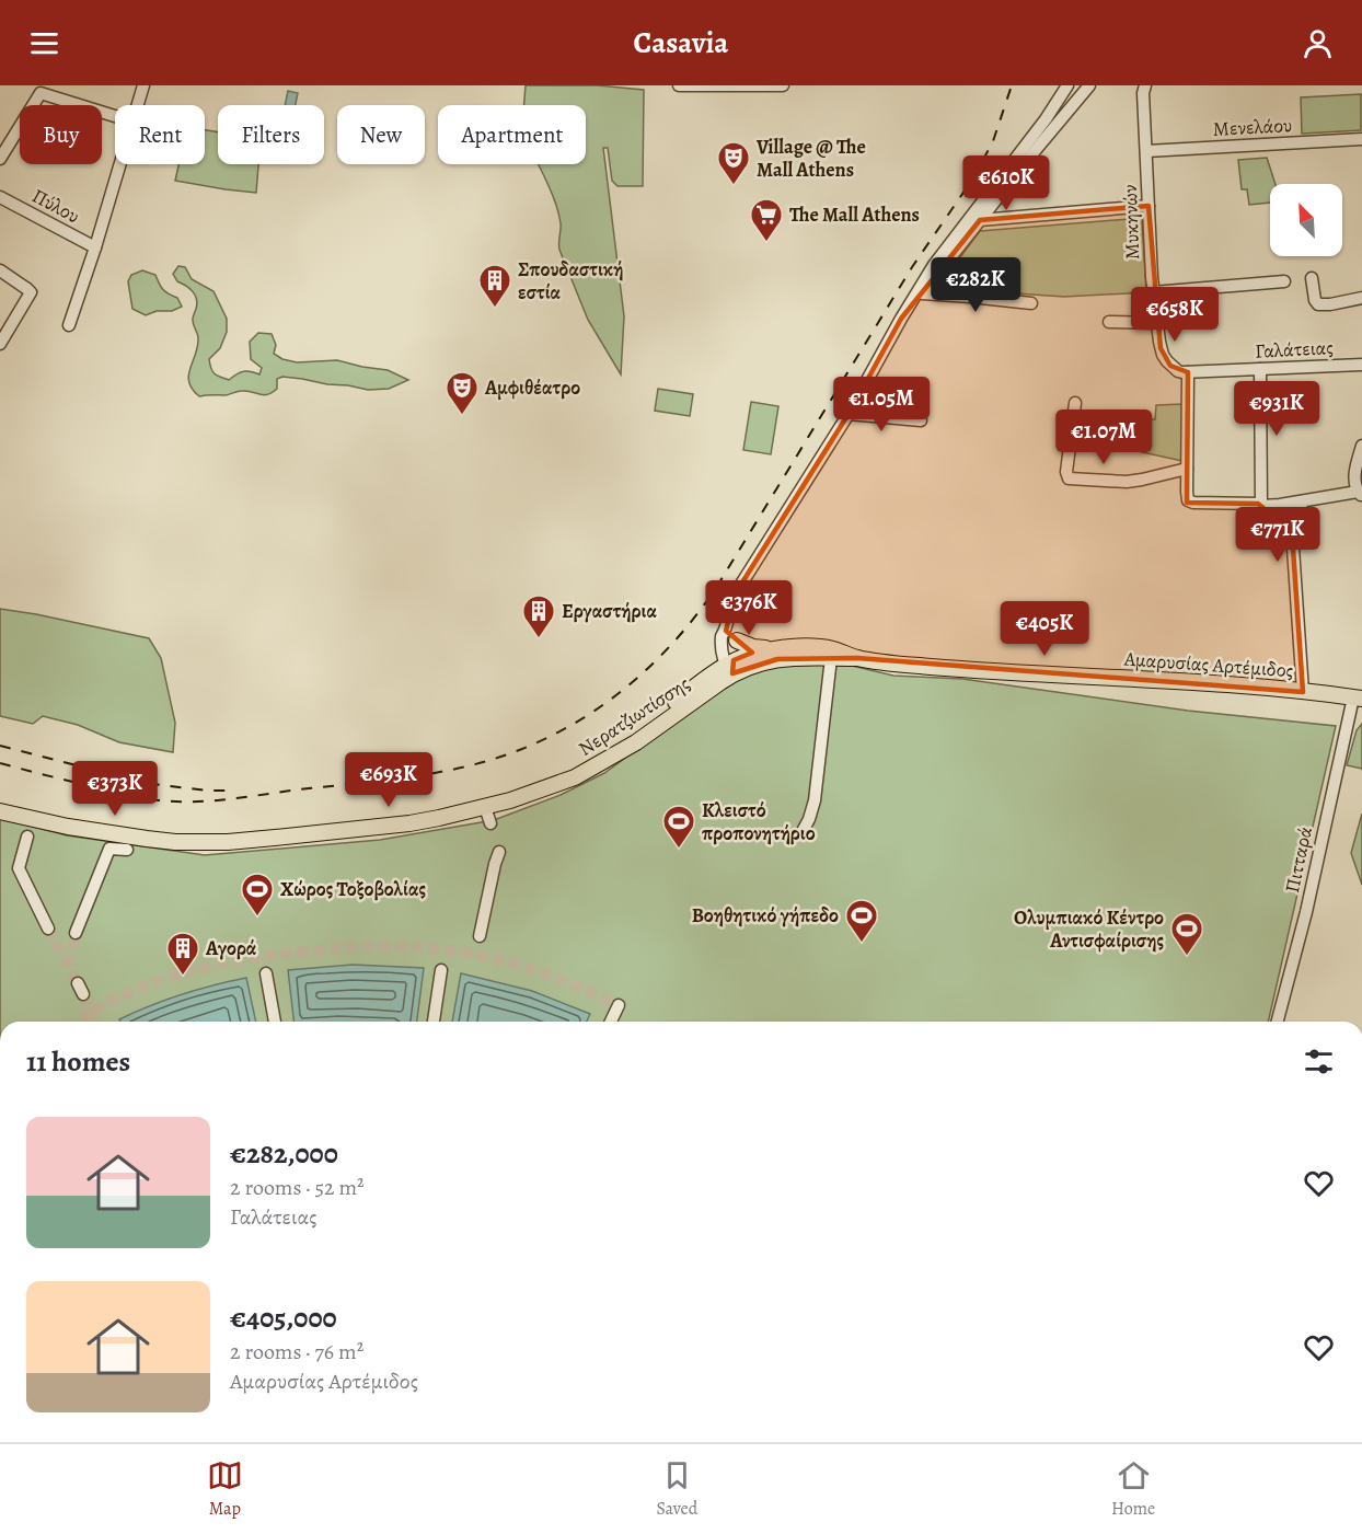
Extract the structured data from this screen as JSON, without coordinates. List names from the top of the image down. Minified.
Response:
{"streets":{"main road":["Αμαρυσίας Αρτέμιδος","Νερατζιωτίσσης"],"street":["Μενελάου","Πύλου","Μυκηνών","Γαλάτειας","Πιτταρά"]},"crossings":[["Μενελάου","Μυκηνών"],["Μυκηνών","Γαλάτειας"],["Αμαρυσίας Αρτέμιδος","Νερατζιωτίσσης"],["Αμαρυσίας Αρτέμιδος","Πιτταρά"]],"places":{"theatre":["Village @ The Mall Athens","Αμφιθέατρο"],"supermarket":["The Mall Athens"],"building":["Σπουδαστική εστία","Εργαστήρια","Αγορά"],"sports":["Κλειστό προπονητήριο","Χώρος Τοξοβολίας","Βοηθητικό γήπεδο","Ολυμπιακό Κέντρο Αντισφαίρισης"]},"north":"top left","page":{"header":"Casavia","chip":["Buy","Rent","Filters","New","Apartment"],"price":["€610K","€282K","€658K","€1.05M","€931K","€1.07M","€771K","€376K","€405K","€693K","€373K"],"heading":"11 homes","list":[{"name":"€282,000","note":"2 rooms · 52 m² · Γαλάτειας"},{"name":"€405,000","note":"2 rooms · 76 m² · Αμαρυσίας Αρτέμιδος"}],"tabs":["Map","Saved","Home"]}}
